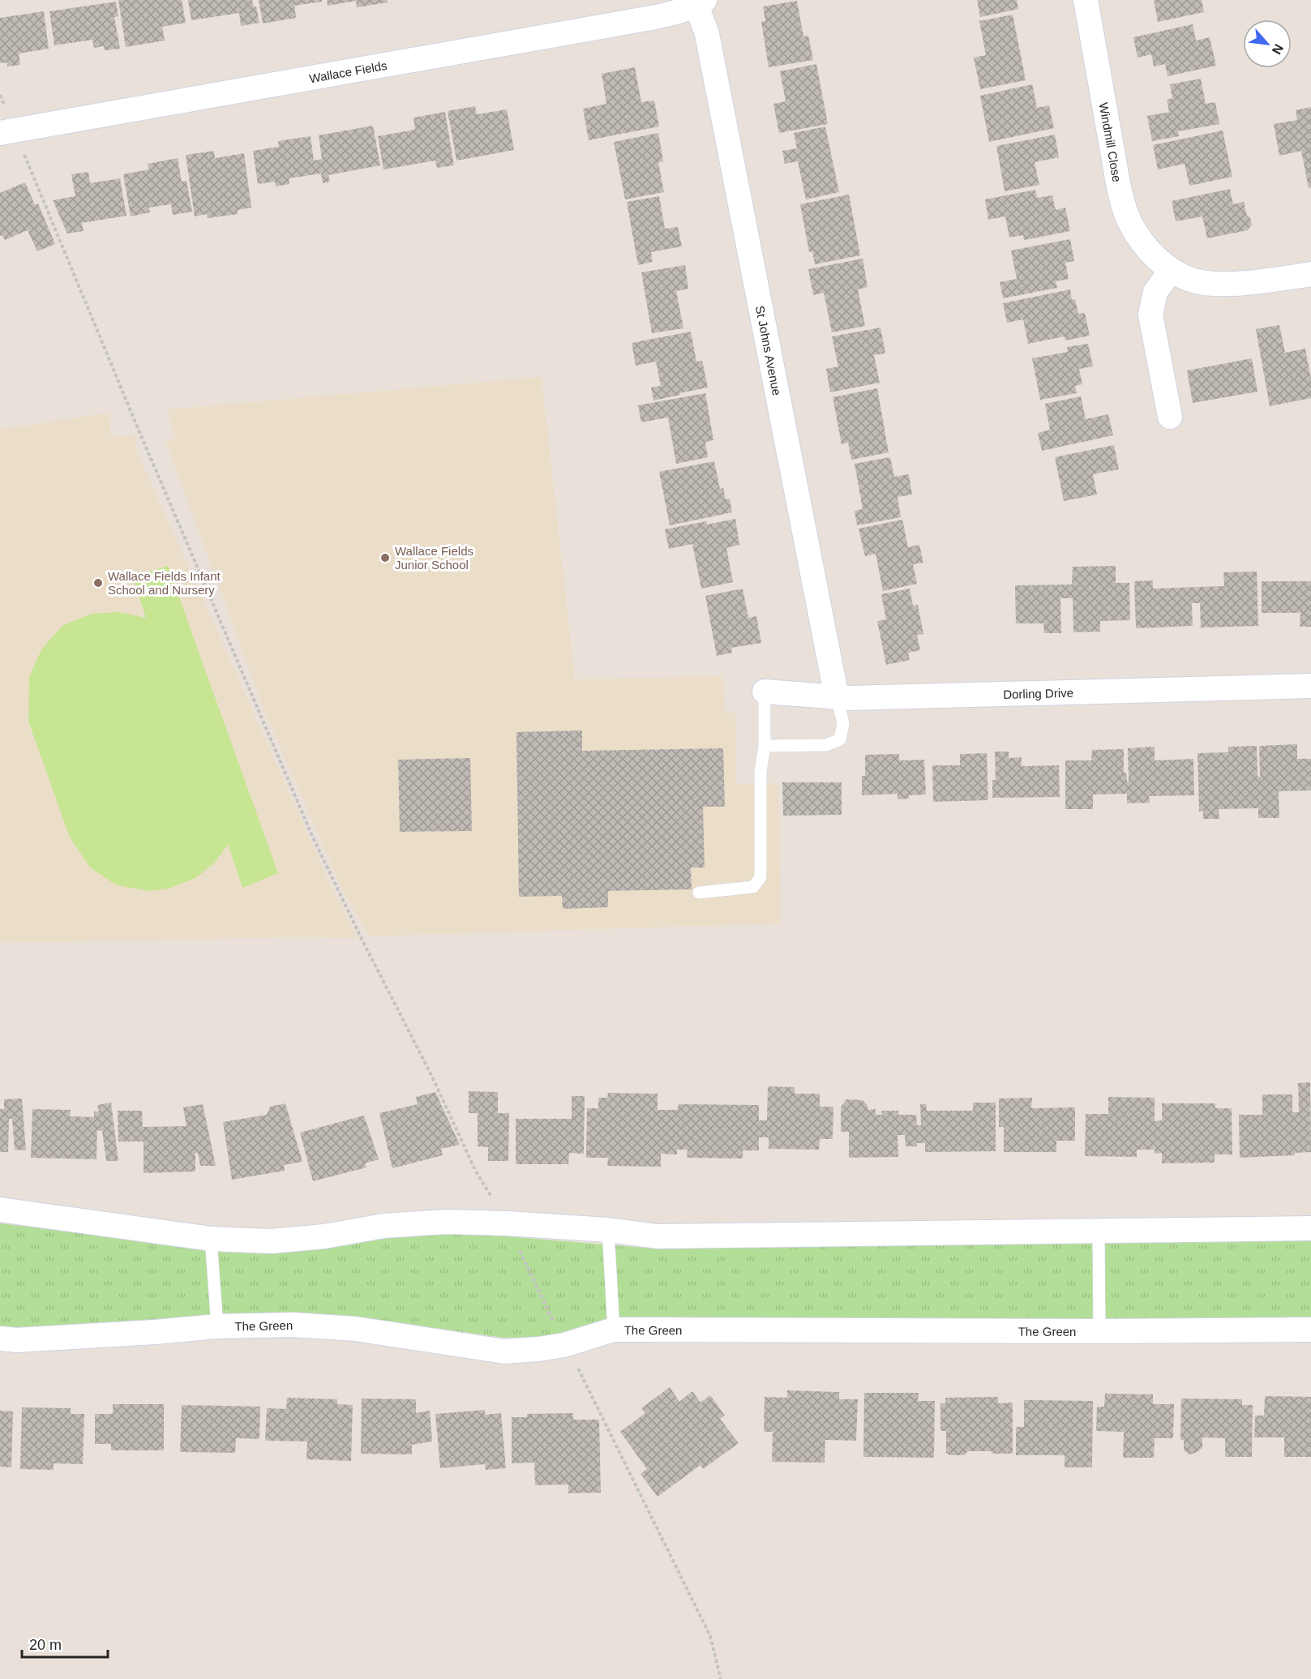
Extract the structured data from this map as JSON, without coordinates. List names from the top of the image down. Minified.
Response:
{"streets":{"street":["Wallace Fields","Windmill Close","St Johns Avenue","Dorling Drive","The Green"]},"crossings":[["Wallace Fields","St Johns Avenue"],["St Johns Avenue","Dorling Drive"]],"places":["Wallace Fields Junior School","Wallace Fields Infant School and Nursery"],"scale_bar":"20 m","north":"bottom right"}
